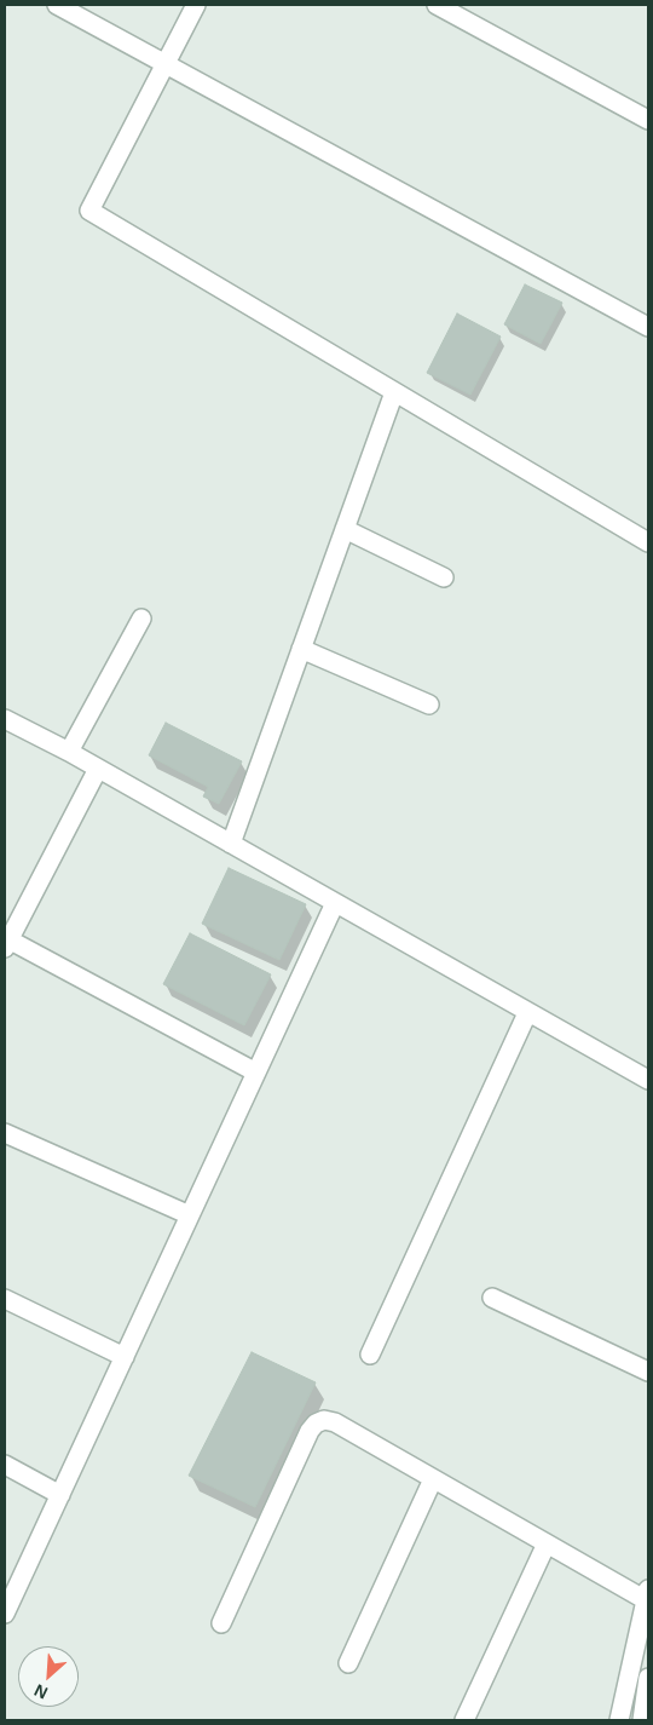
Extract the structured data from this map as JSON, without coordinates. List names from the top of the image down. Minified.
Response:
{"north":"bottom left"}
